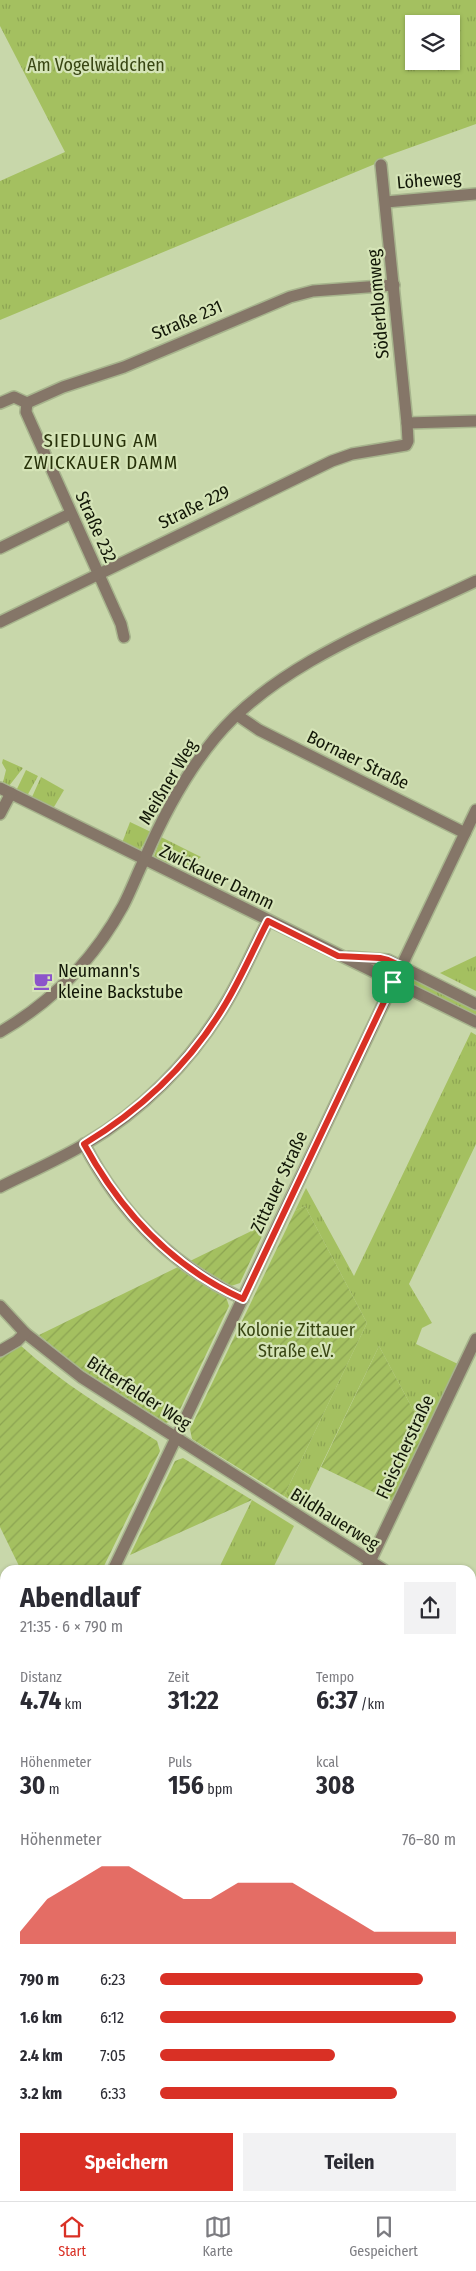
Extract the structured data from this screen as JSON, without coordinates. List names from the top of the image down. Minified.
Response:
{"streets":{"street":["Löheweg","Söderblomweg","Straße 231","Straße 229","Straße 232","Bornaer Straße","Meißner Weg","Zwickauer Damm","Zittauer Straße","Bitterfelder Weg","Fleischerstraße","Bildhauerweg"]},"crossings":[["Löheweg","Söderblomweg"],["Söderblomweg","Straße 231"],["Söderblomweg","Straße 229"],["Straße 231","Straße 232"],["Straße 229","Straße 232"],["Bornaer Straße","Meißner Weg"],["Bornaer Straße","Zittauer Straße"],["Meißner Weg","Zwickauer Damm"],["Zwickauer Damm","Zittauer Straße"],["Zittauer Straße","Bitterfelder Weg"],["Bitterfelder Weg","Bildhauerweg"]],"districts":["SIEDLUNG AM ZWICKAUER DAMM"],"parks":["Am Vogelwäldchen","Kolonie Zittauer Straße e.V."],"places":{"cafe":["Neumann's kleine Backstube"]},"page":{"heading":["Abendlauf","21:35 · 6 × 790 m"],"stats":[["Distanz","4.74 km"],["Zeit","31:22"],["Tempo","6:37 /km"],["Höhenmeter","30 m"],["Puls","156 bpm"],["kcal","308"]],"chart":["Höhenmeter","76–80 m"],"list":[{"name":"790 m","note":"6:23"},{"name":"1.6 km","note":"6:12"},{"name":"2.4 km","note":"7:05"},{"name":"3.2 km","note":"6:33"}],"buttons":["Speichern","Teilen"],"tabs":["Start","Karte","Gespeichert"]}}
